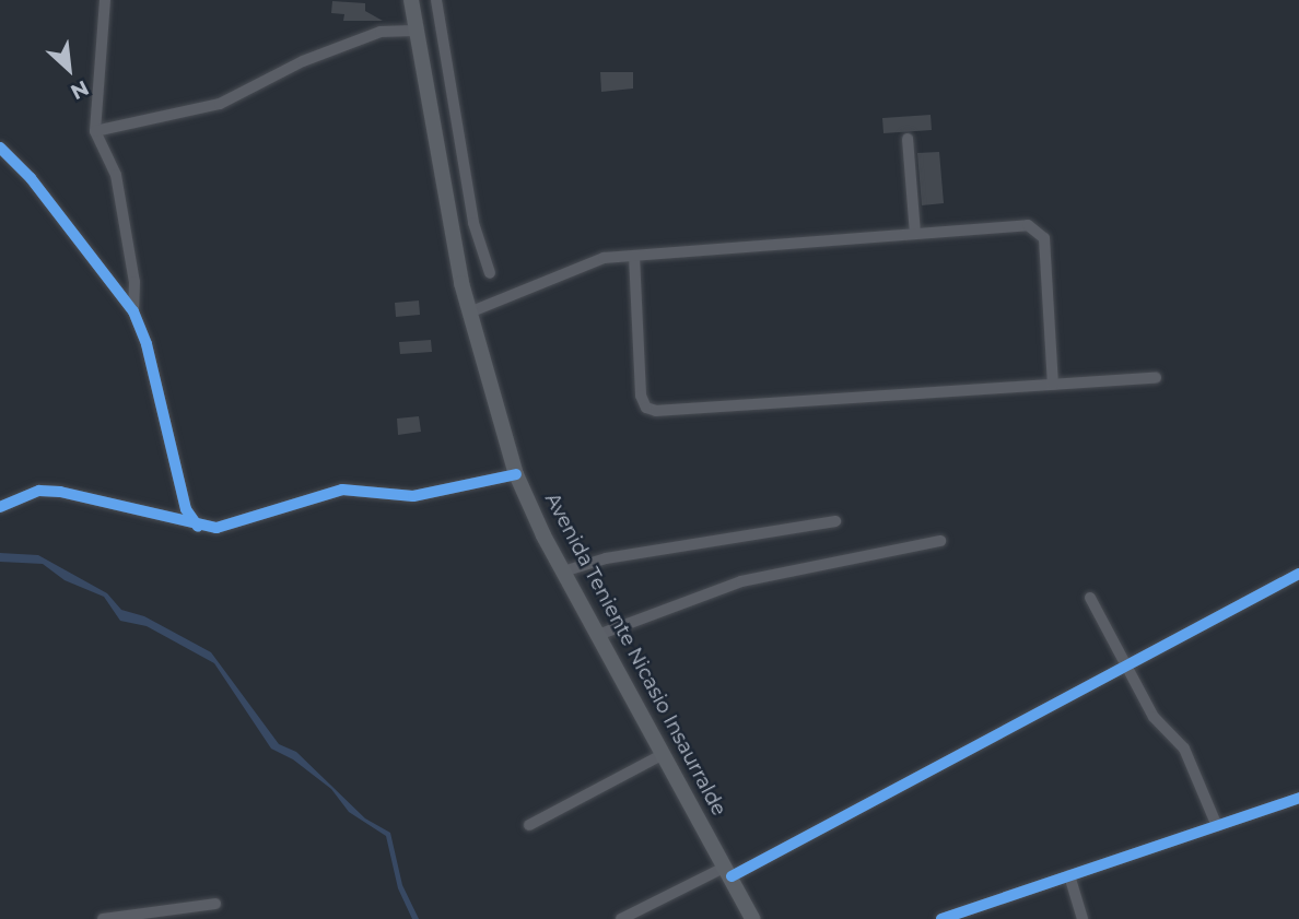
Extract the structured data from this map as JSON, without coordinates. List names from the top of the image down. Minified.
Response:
{"streets":{"main road":["Avenida Teniente Nicasio Insaurralde"]},"north":"bottom right"}
